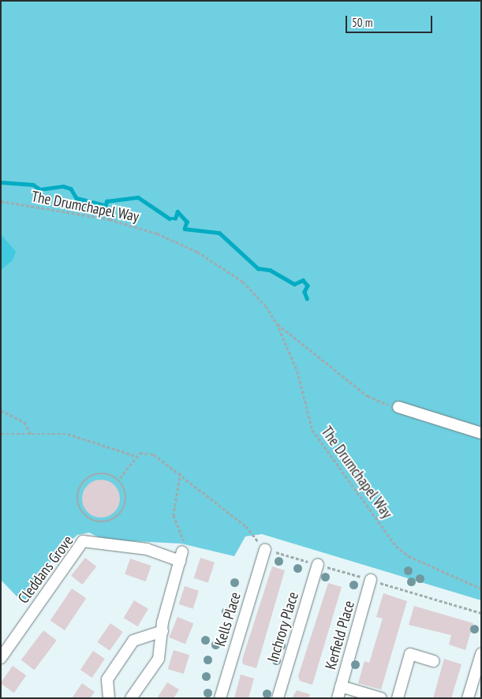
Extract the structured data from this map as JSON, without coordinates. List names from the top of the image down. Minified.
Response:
{"streets":{"street":["Cleddans Grove","Kells Place","Inchrory Place","Kerfield Place"],"path":["The Drumchapel Way"]},"scale_bar":"50 m"}
